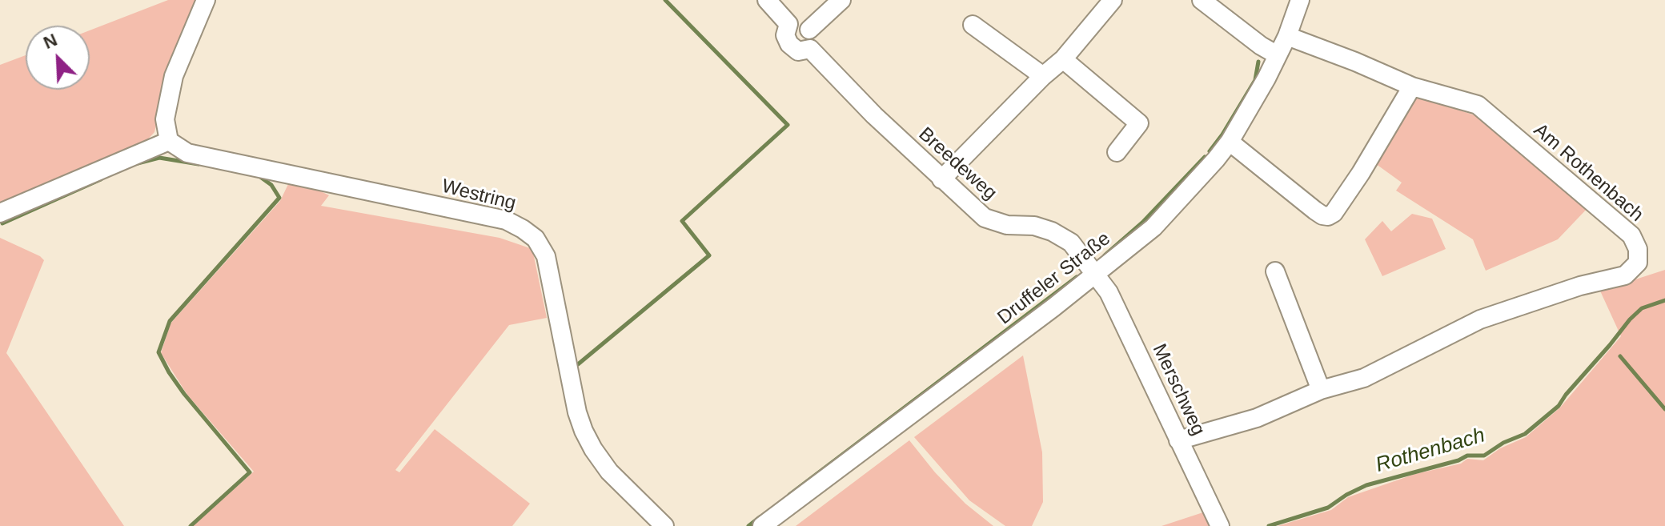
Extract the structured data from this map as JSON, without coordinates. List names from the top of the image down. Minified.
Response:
{"streets":{"street":["Breedeweg","Am Rothenbach","Westring","Druffeler Straße","Merschweg"]},"crossings":[["Breedeweg","Druffeler Straße"],["Breedeweg","Merschweg"],["Am Rothenbach","Druffeler Straße"],["Am Rothenbach","Merschweg"],["Druffeler Straße","Merschweg"]],"water":["Rothenbach"],"north":"top left"}
